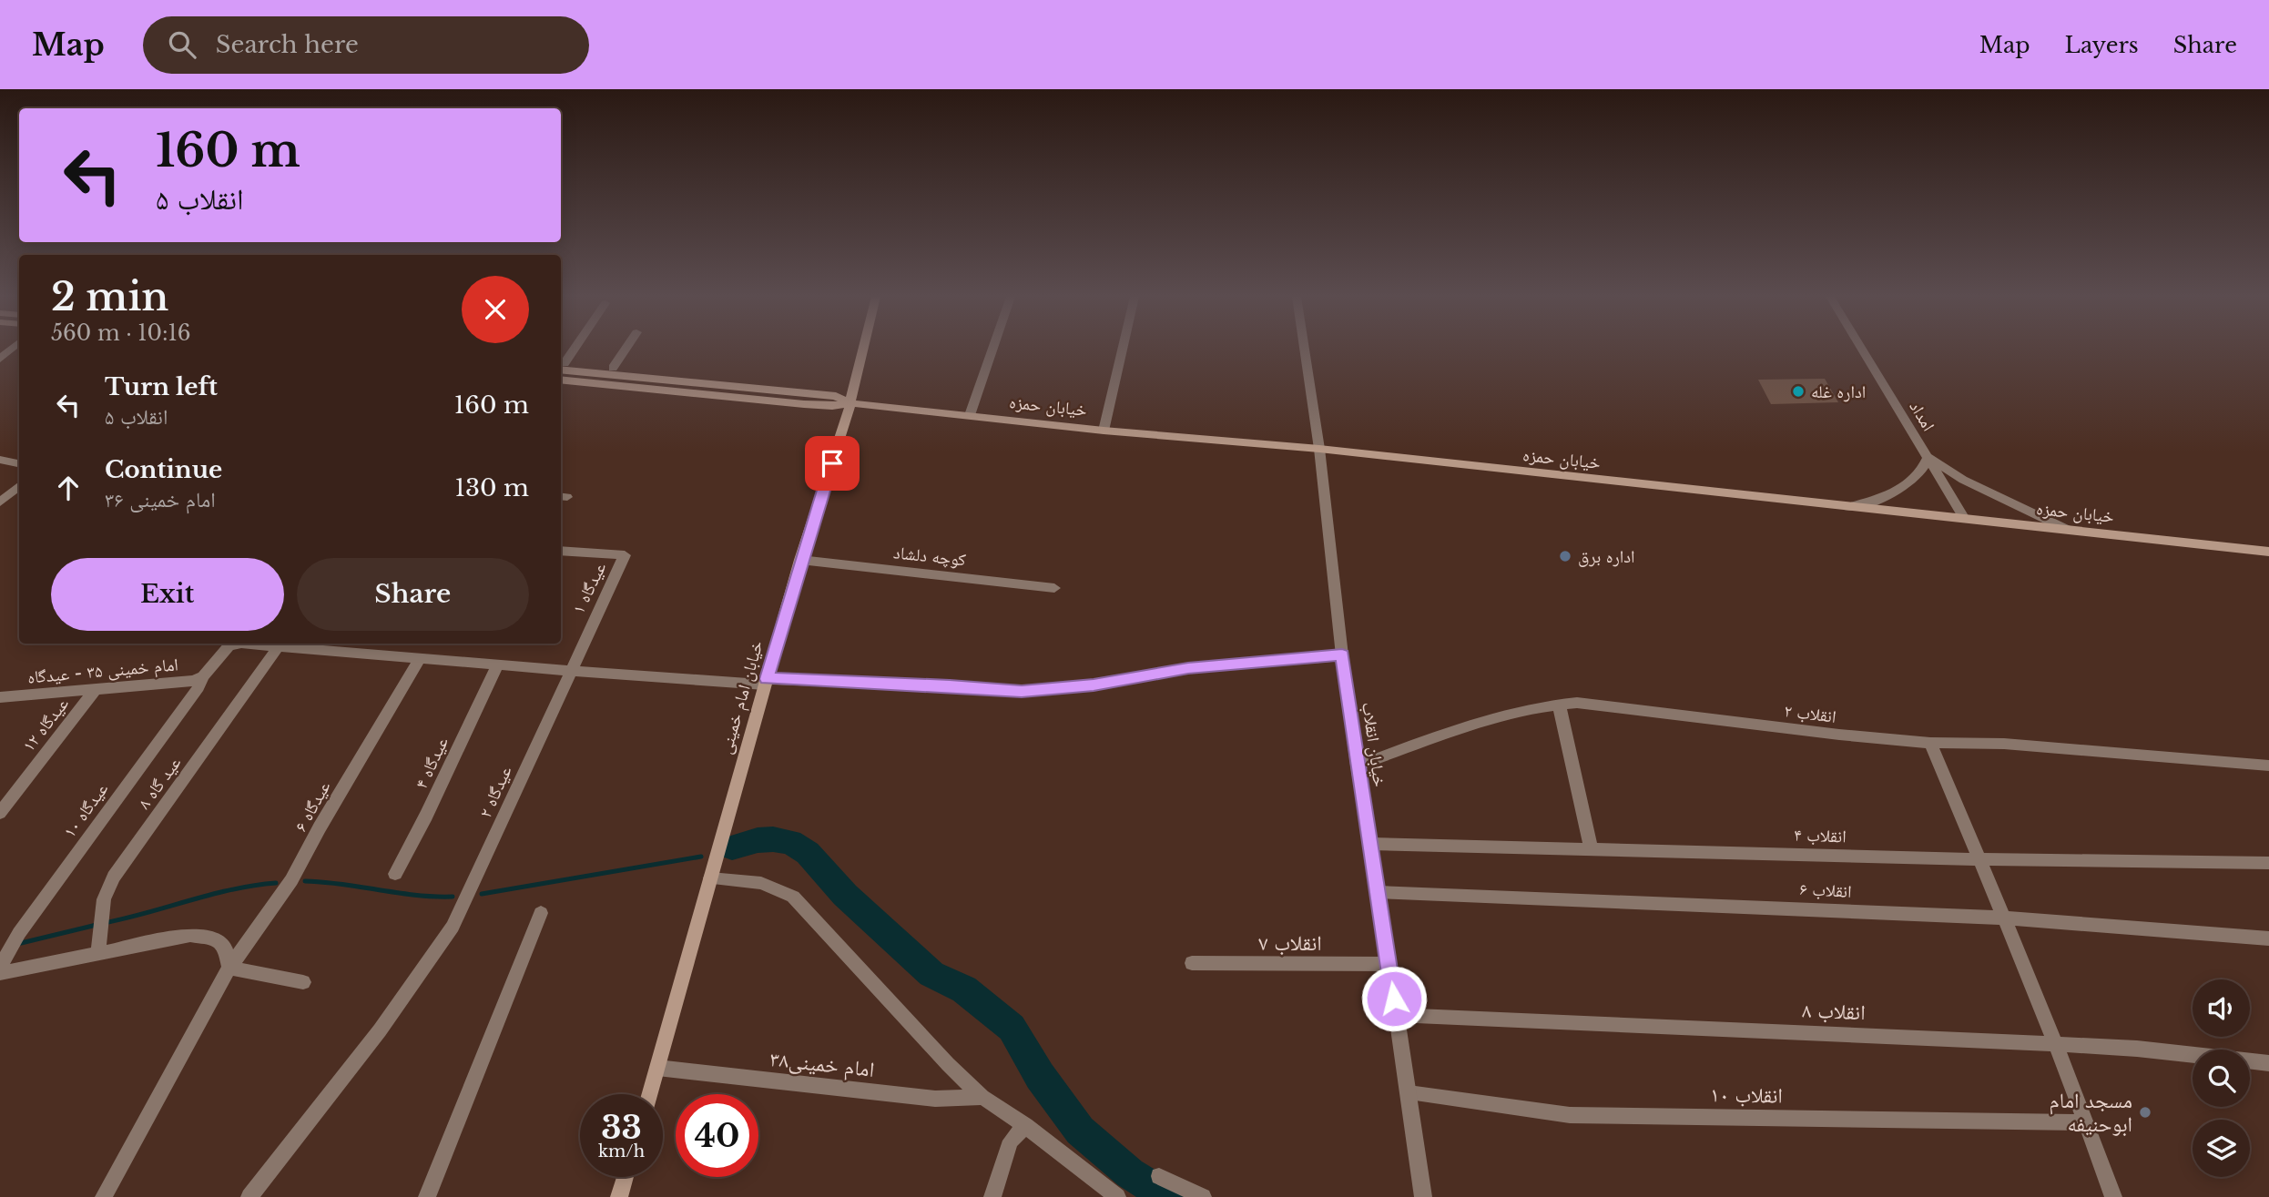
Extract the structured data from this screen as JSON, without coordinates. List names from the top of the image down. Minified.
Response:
{"streets":{"main road":["خیابان حمزه","خیابان امام خمینی"],"street":["امداد","کوچه دلشاد","عیدگاه ۱","امام خمینی ۳۵ - عیدگاه","انقلاب ۲","عیدگاه ۱۲","خیابان انقلاب","عیدگاه ۴","عید گاه ۸","عیدگاه ۲","عیدگاه ۶","عیدگاه ۱۰","انقلاب ۴","انقلاب ۶","انقلاب ۷","انقلاب ۸","امام خمینی۳۸","انقلاب ۱۰"]},"crossings":[["خیابان حمزه","امداد"],["خیابان حمزه","خیابان امام خمینی"],["خیابان حمزه","خیابان انقلاب"],["کوچه دلشاد","خیابان امام خمینی"],["عیدگاه ۱","امام خمینی ۳۵ - عیدگاه"],["عیدگاه ۱","عیدگاه ۲"],["امام خمینی ۳۵ - عیدگاه","خیابان امام خمینی"],["امام خمینی ۳۵ - عیدگاه","عیدگاه ۱۲"],["امام خمینی ۳۵ - عیدگاه","خیابان انقلاب"],["امام خمینی ۳۵ - عیدگاه","عیدگاه ۴"],["امام خمینی ۳۵ - عیدگاه","عید گاه ۸"],["امام خمینی ۳۵ - عیدگاه","عیدگاه ۲"],["امام خمینی ۳۵ - عیدگاه","عیدگاه ۶"],["امام خمینی ۳۵ - عیدگاه","عیدگاه ۱۰"],["خیابان امام خمینی","امام خمینی۳۸"],["انقلاب ۲","خیابان انقلاب"],["خیابان انقلاب","انقلاب ۴"],["خیابان انقلاب","انقلاب ۶"],["خیابان انقلاب","انقلاب ۷"],["خیابان انقلاب","انقلاب ۸"],["خیابان انقلاب","انقلاب ۱۰"]],"places":["اداره غله","اداره برق","مسجد امام ابوحنیفه"],"page":{"header":"Map","search":"Search here","nav":["Map","Layers","Share"],"turn":["160 m","انقلاب ۵"],"heading":["2 min","560 m · 10:16"],"list":[{"name":"Turn left","note":"انقلاب ۵","value":"160 m"},{"name":"Continue","note":"امام خمینی ۳۶","value":"130 m"}],"buttons":["Exit","Share"],"speed":"33 km/h","limit":"40"}}
